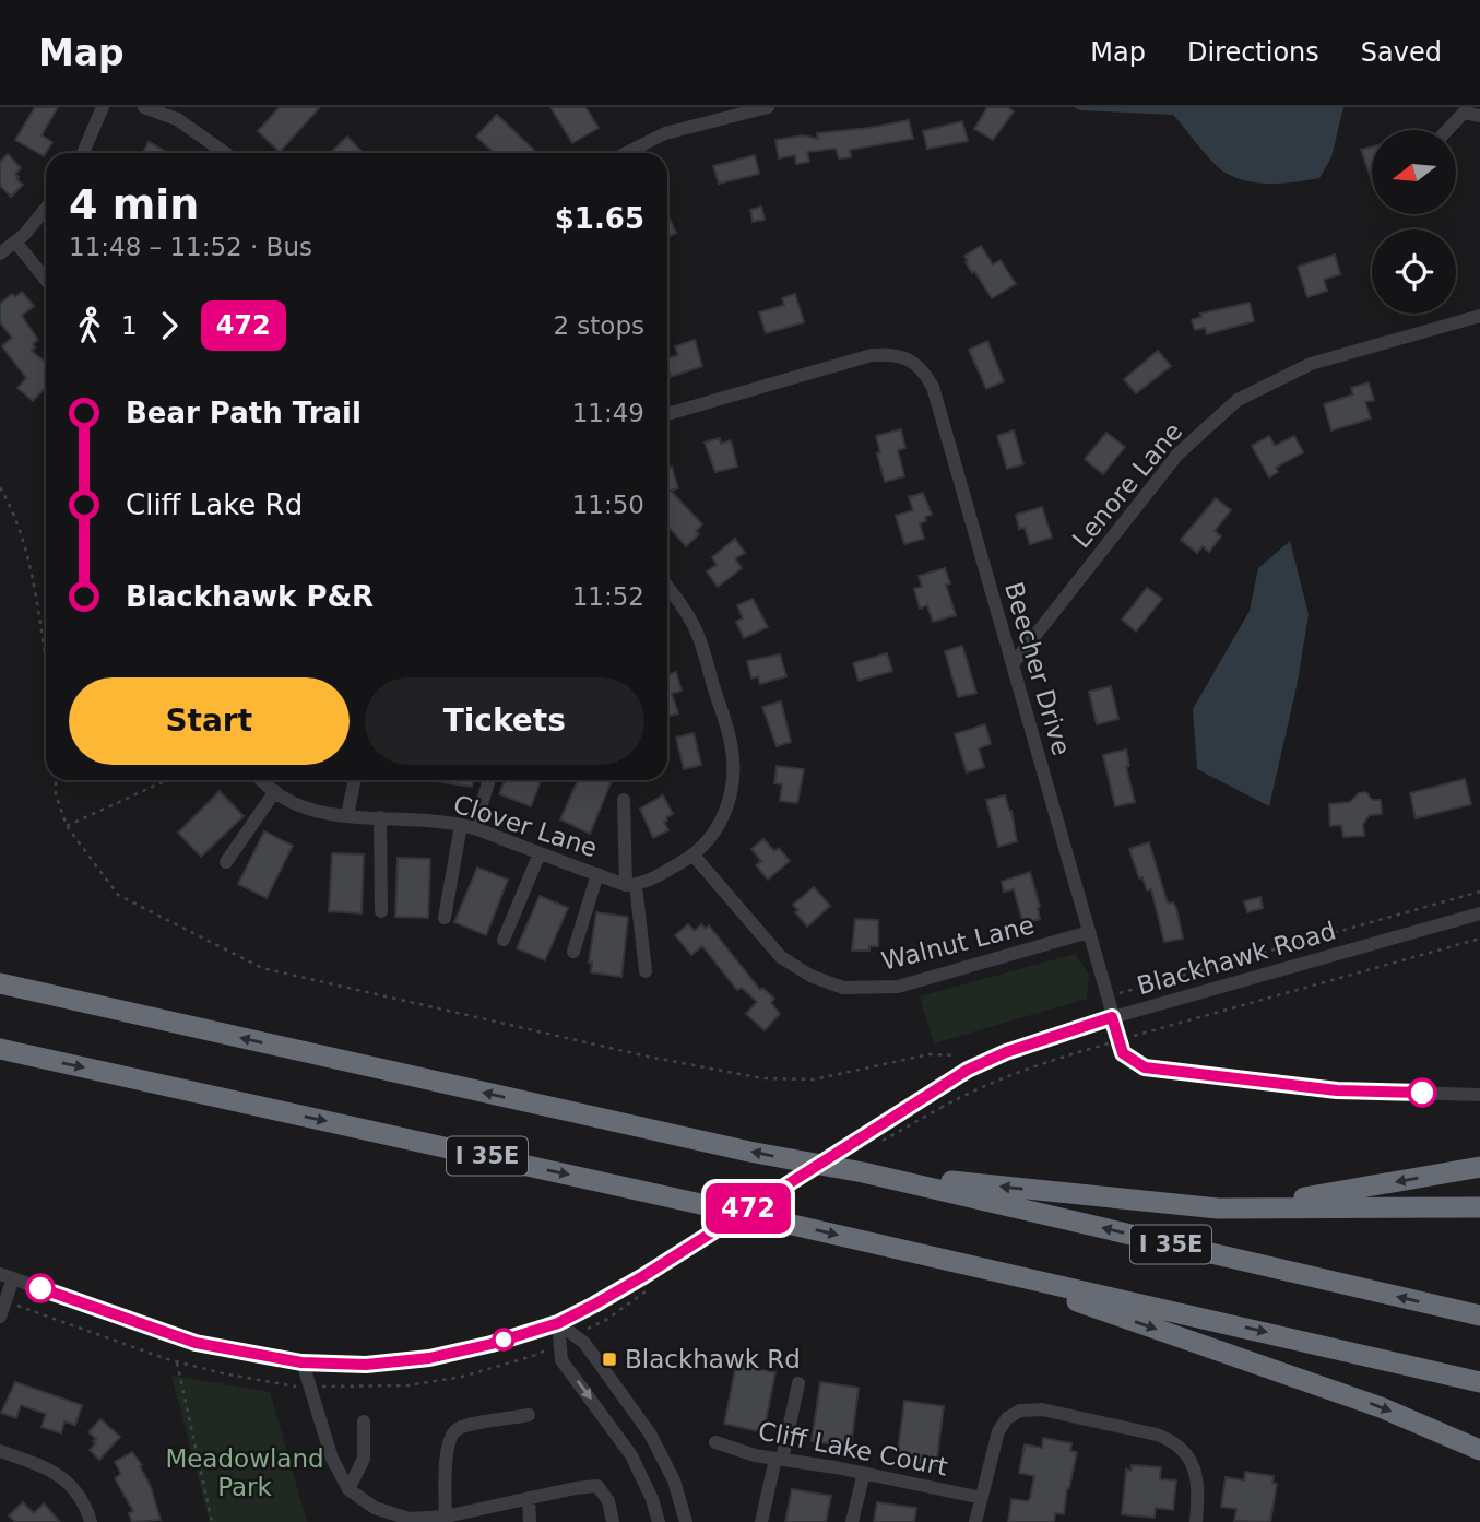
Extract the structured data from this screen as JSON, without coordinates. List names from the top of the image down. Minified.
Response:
{"streets":{"highway":["I 35E"],"street":["Lenore Lane","Beecher Drive","Clover Lane","Walnut Lane","Blackhawk Road","Cliff Lake Court"]},"crossings":[["Lenore Lane","Beecher Drive"],["Beecher Drive","Walnut Lane"],["Beecher Drive","Blackhawk Road"]],"parks":["Meadowland Park"],"places":{"transit":["Blackhawk Rd"]},"lines":["bus line 472"],"north":"left","page":{"header":"Map","nav":["Map","Directions","Saved"],"on_map":"472","heading":["4 min","11:48 – 11:52 · Bus","$1.65"],"legs":["1","472","2 stops"],"list":[{"name":"Bear Path Trail","value":"11:49"},{"name":"Cliff Lake Rd","value":"11:50"},{"name":"Blackhawk P&R","value":"11:52"}],"buttons":["Start","Tickets"]}}
